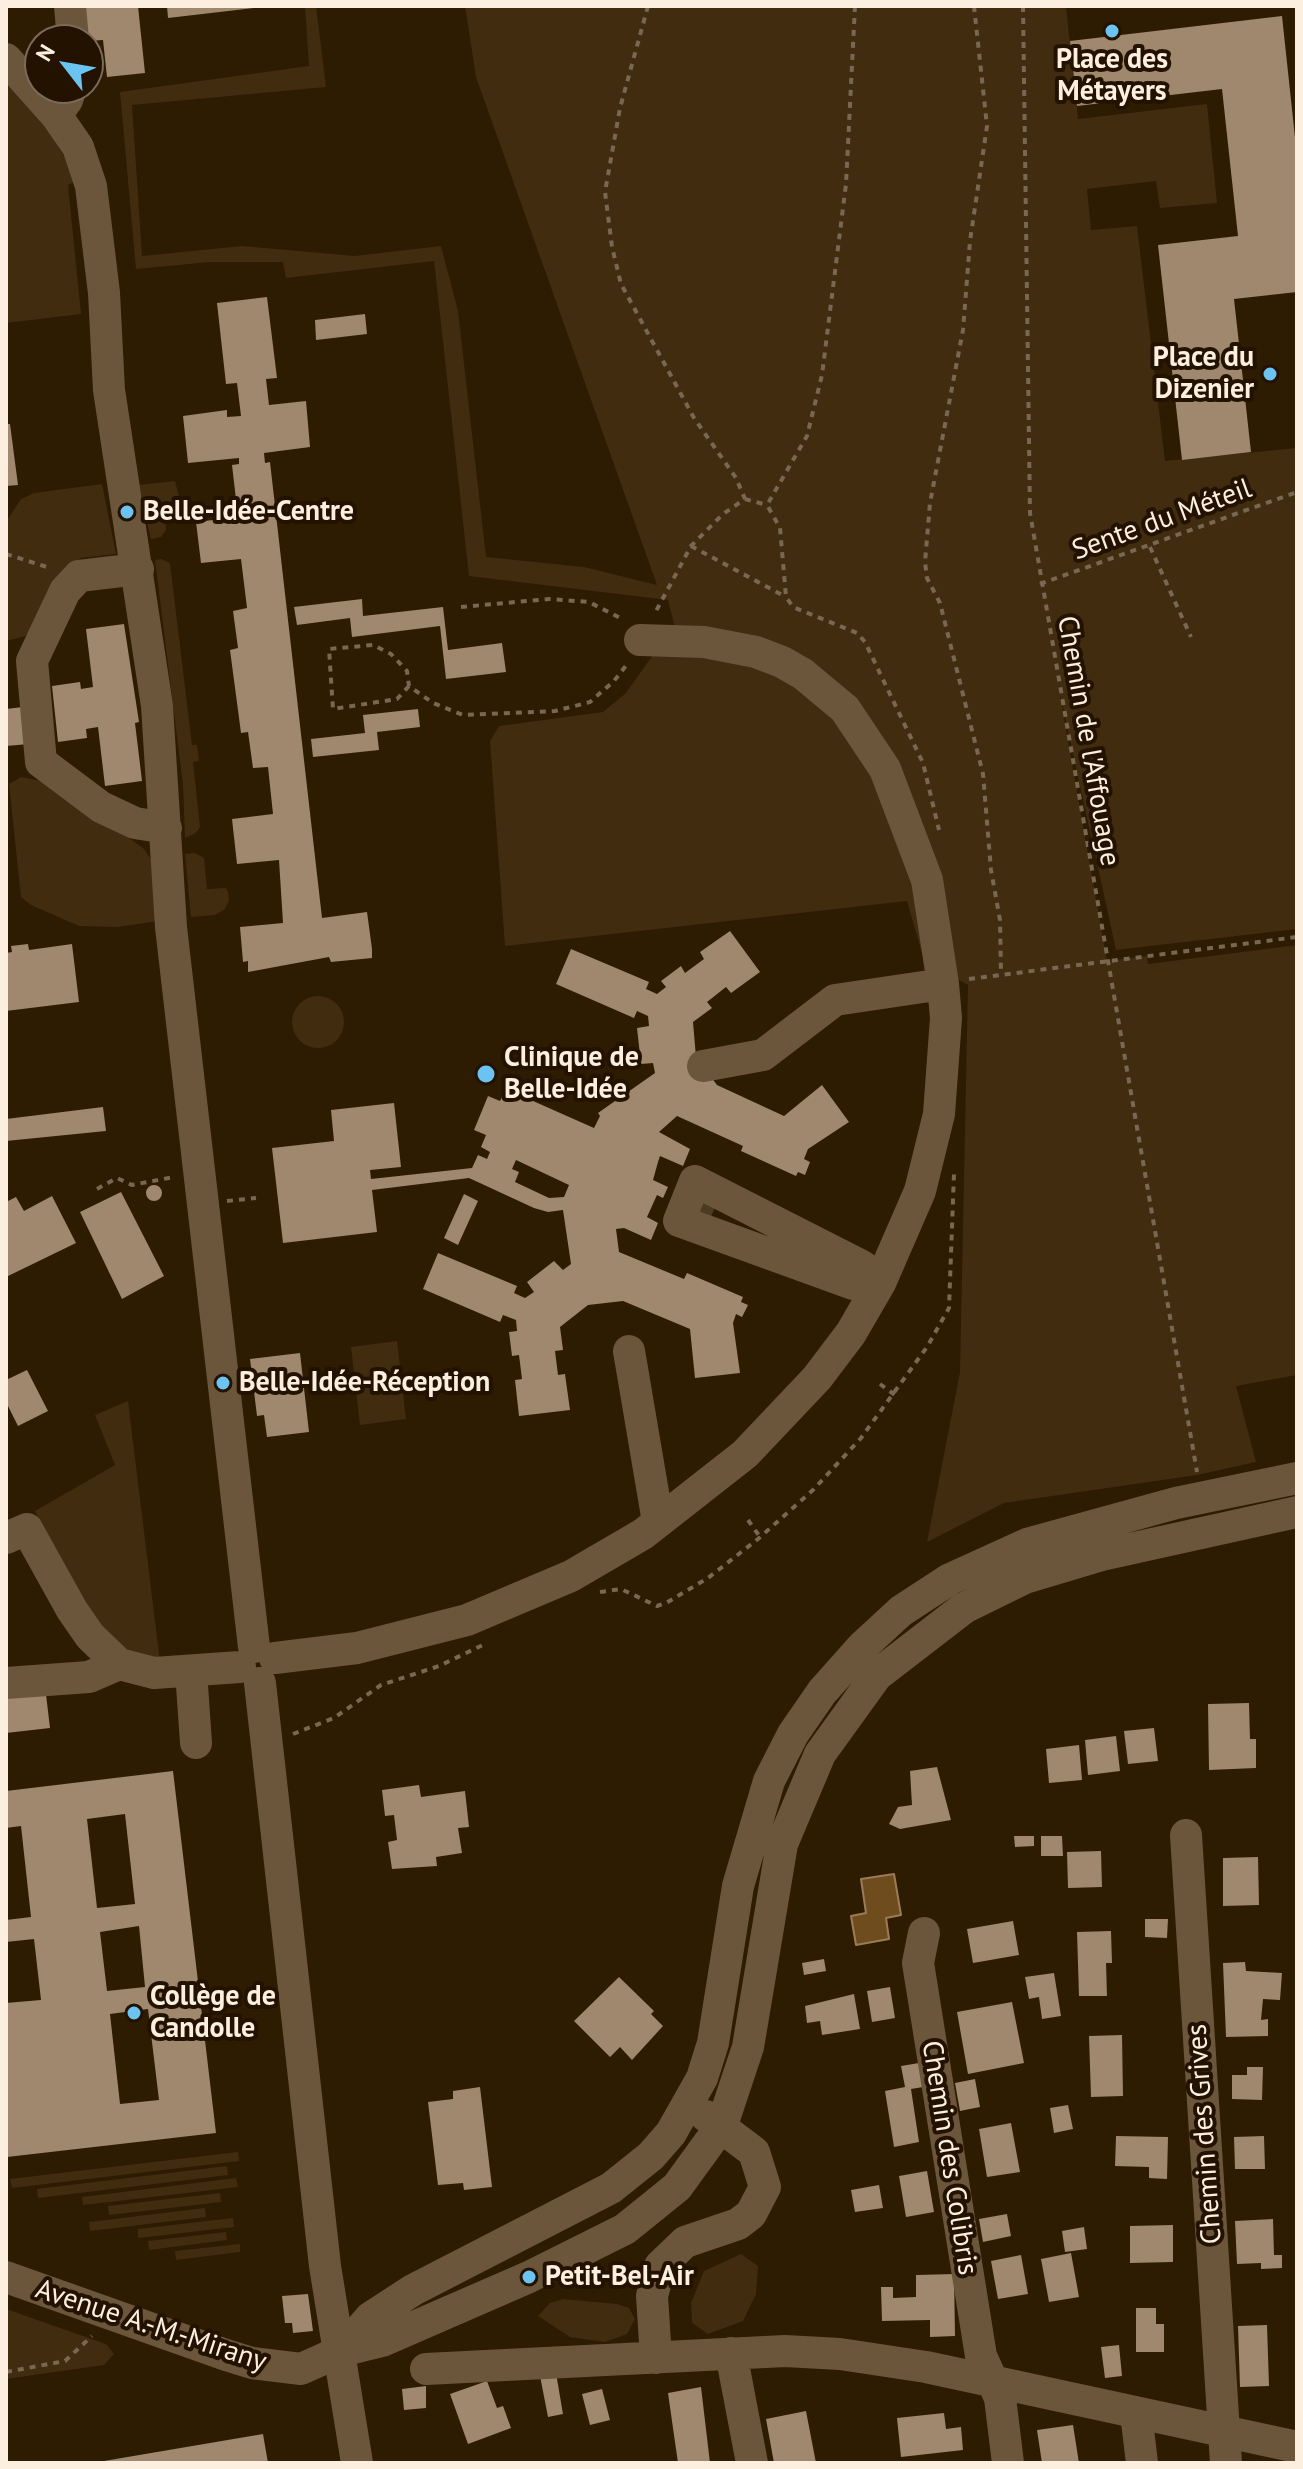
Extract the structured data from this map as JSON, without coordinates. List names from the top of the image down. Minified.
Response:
{"streets":{"street":["Chemin des Grives","Chemin des Colibris","Avenue A.-M.-Mirany"],"path":["Sente du Méteil","Chemin de l'Affouage"]},"crossings":[["Sente du Méteil","Chemin de l'Affouage"]],"places":["Place des Métayers","Place du Dizenier","Belle-Idée-Centre","Clinique de Belle-Idée","Belle-Idée-Réception","Collège de Candolle","Petit-Bel-Air"],"north":"top left"}
